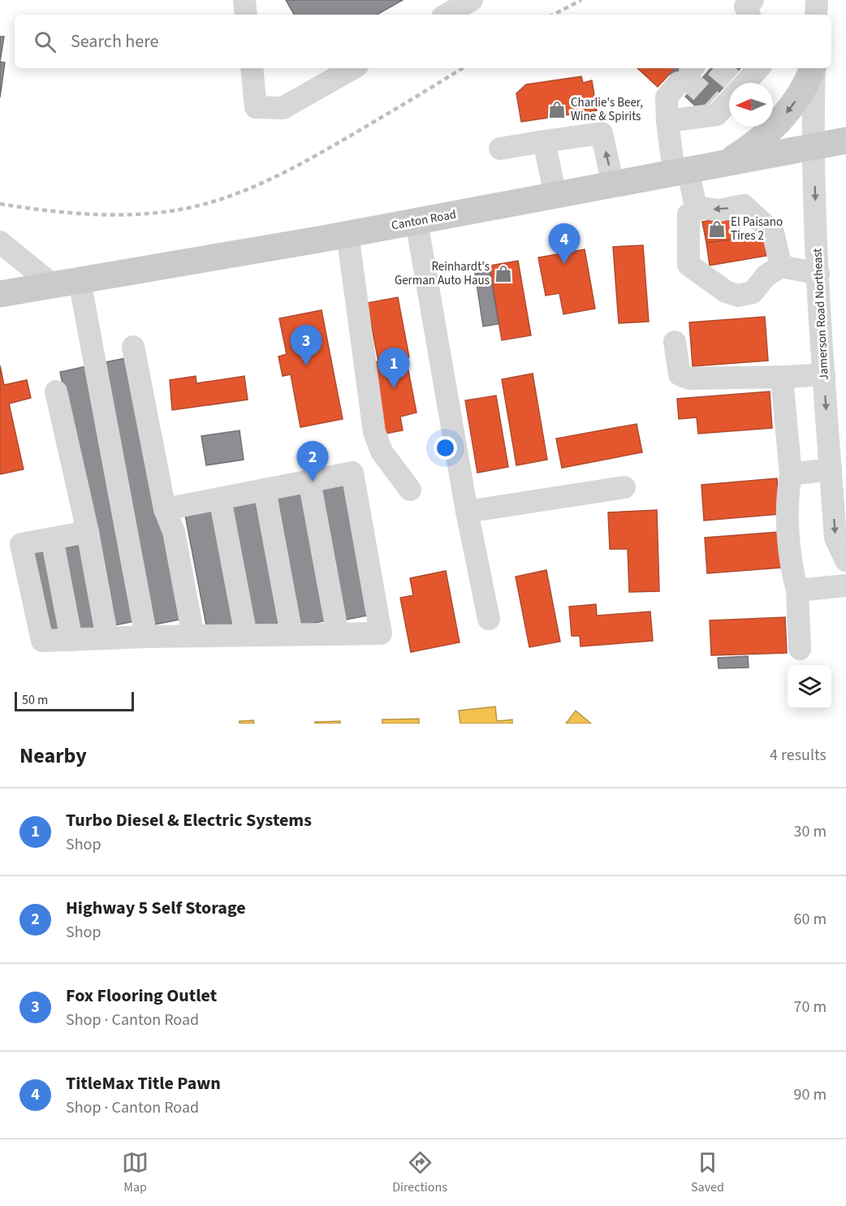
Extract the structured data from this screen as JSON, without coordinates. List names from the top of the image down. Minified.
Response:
{"streets":{"main road":["Canton Road"],"street":["Jamerson Road Northeast"]},"crossings":[["Canton Road","Jamerson Road Northeast"]],"places":{"shop":["Charlie's Beer, Wine & Spirits","El Paisano Tires 2","Reinhardt's German Auto Haus"]},"scale_bar":"50 m","north":"left","page":{"search":"Search here","pins":["4","3","1","2"],"scale":"50 m","heading":["Nearby","4 results"],"list":[{"mark":"1","name":"Turbo Diesel & Electric Systems","note":"Shop","value":"30 m"},{"mark":"2","name":"Highway 5 Self Storage","note":"Shop","value":"60 m"},{"mark":"3","name":"Fox Flooring Outlet","note":"Shop · Canton Road","value":"70 m"},{"mark":"4","name":"TitleMax Title Pawn","note":"Shop · Canton Road","value":"90 m"}],"nav":["Map","Directions","Saved"]}}
